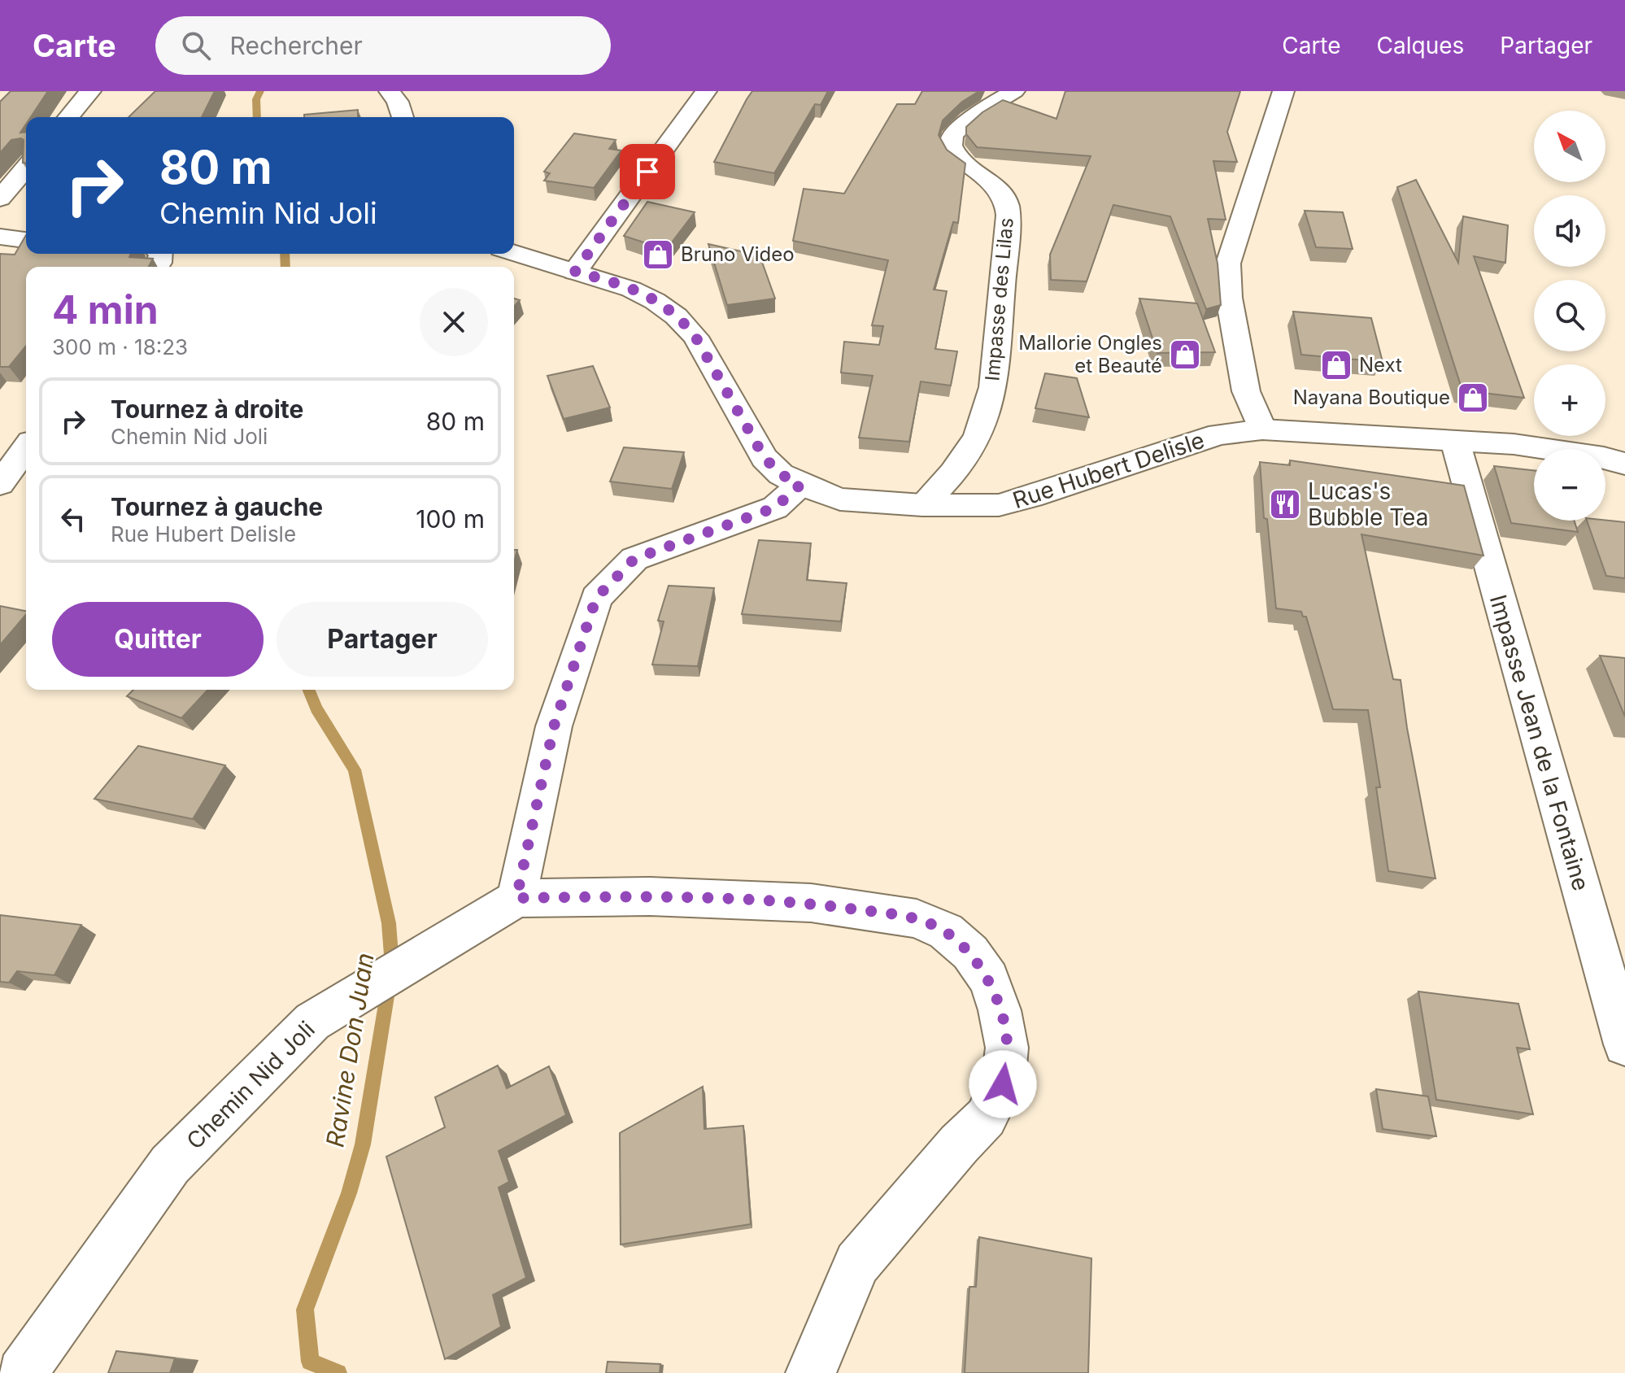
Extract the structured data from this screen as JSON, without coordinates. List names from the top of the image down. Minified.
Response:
{"streets":{"street":["Impasse des Lilas","Rue Hubert Delisle","Impasse Jean de la Fontaine","Chemin Nid Joli"]},"crossings":[["Impasse des Lilas","Rue Hubert Delisle"],["Rue Hubert Delisle","Impasse Jean de la Fontaine"]],"water":["Ravine Don Juan"],"places":{"shop":["Bruno Video","Mallorie Ongles et Beauté","Next","Nayana Boutique"],"restaurant":["Lucas's Bubble Tea"]},"north":"top left","page":{"header":"Carte","search":"Rechercher","nav":["Carte","Calques","Partager"],"map_buttons":["+","−"],"turn":["80 m","Chemin Nid Joli"],"heading":["4 min","300 m · 18:23"],"list":[{"name":"Tournez à droite","note":"Chemin Nid Joli","value":"80 m"},{"name":"Tournez à gauche","note":"Rue Hubert Delisle","value":"100 m"}],"buttons":["Quitter","Partager"]}}
